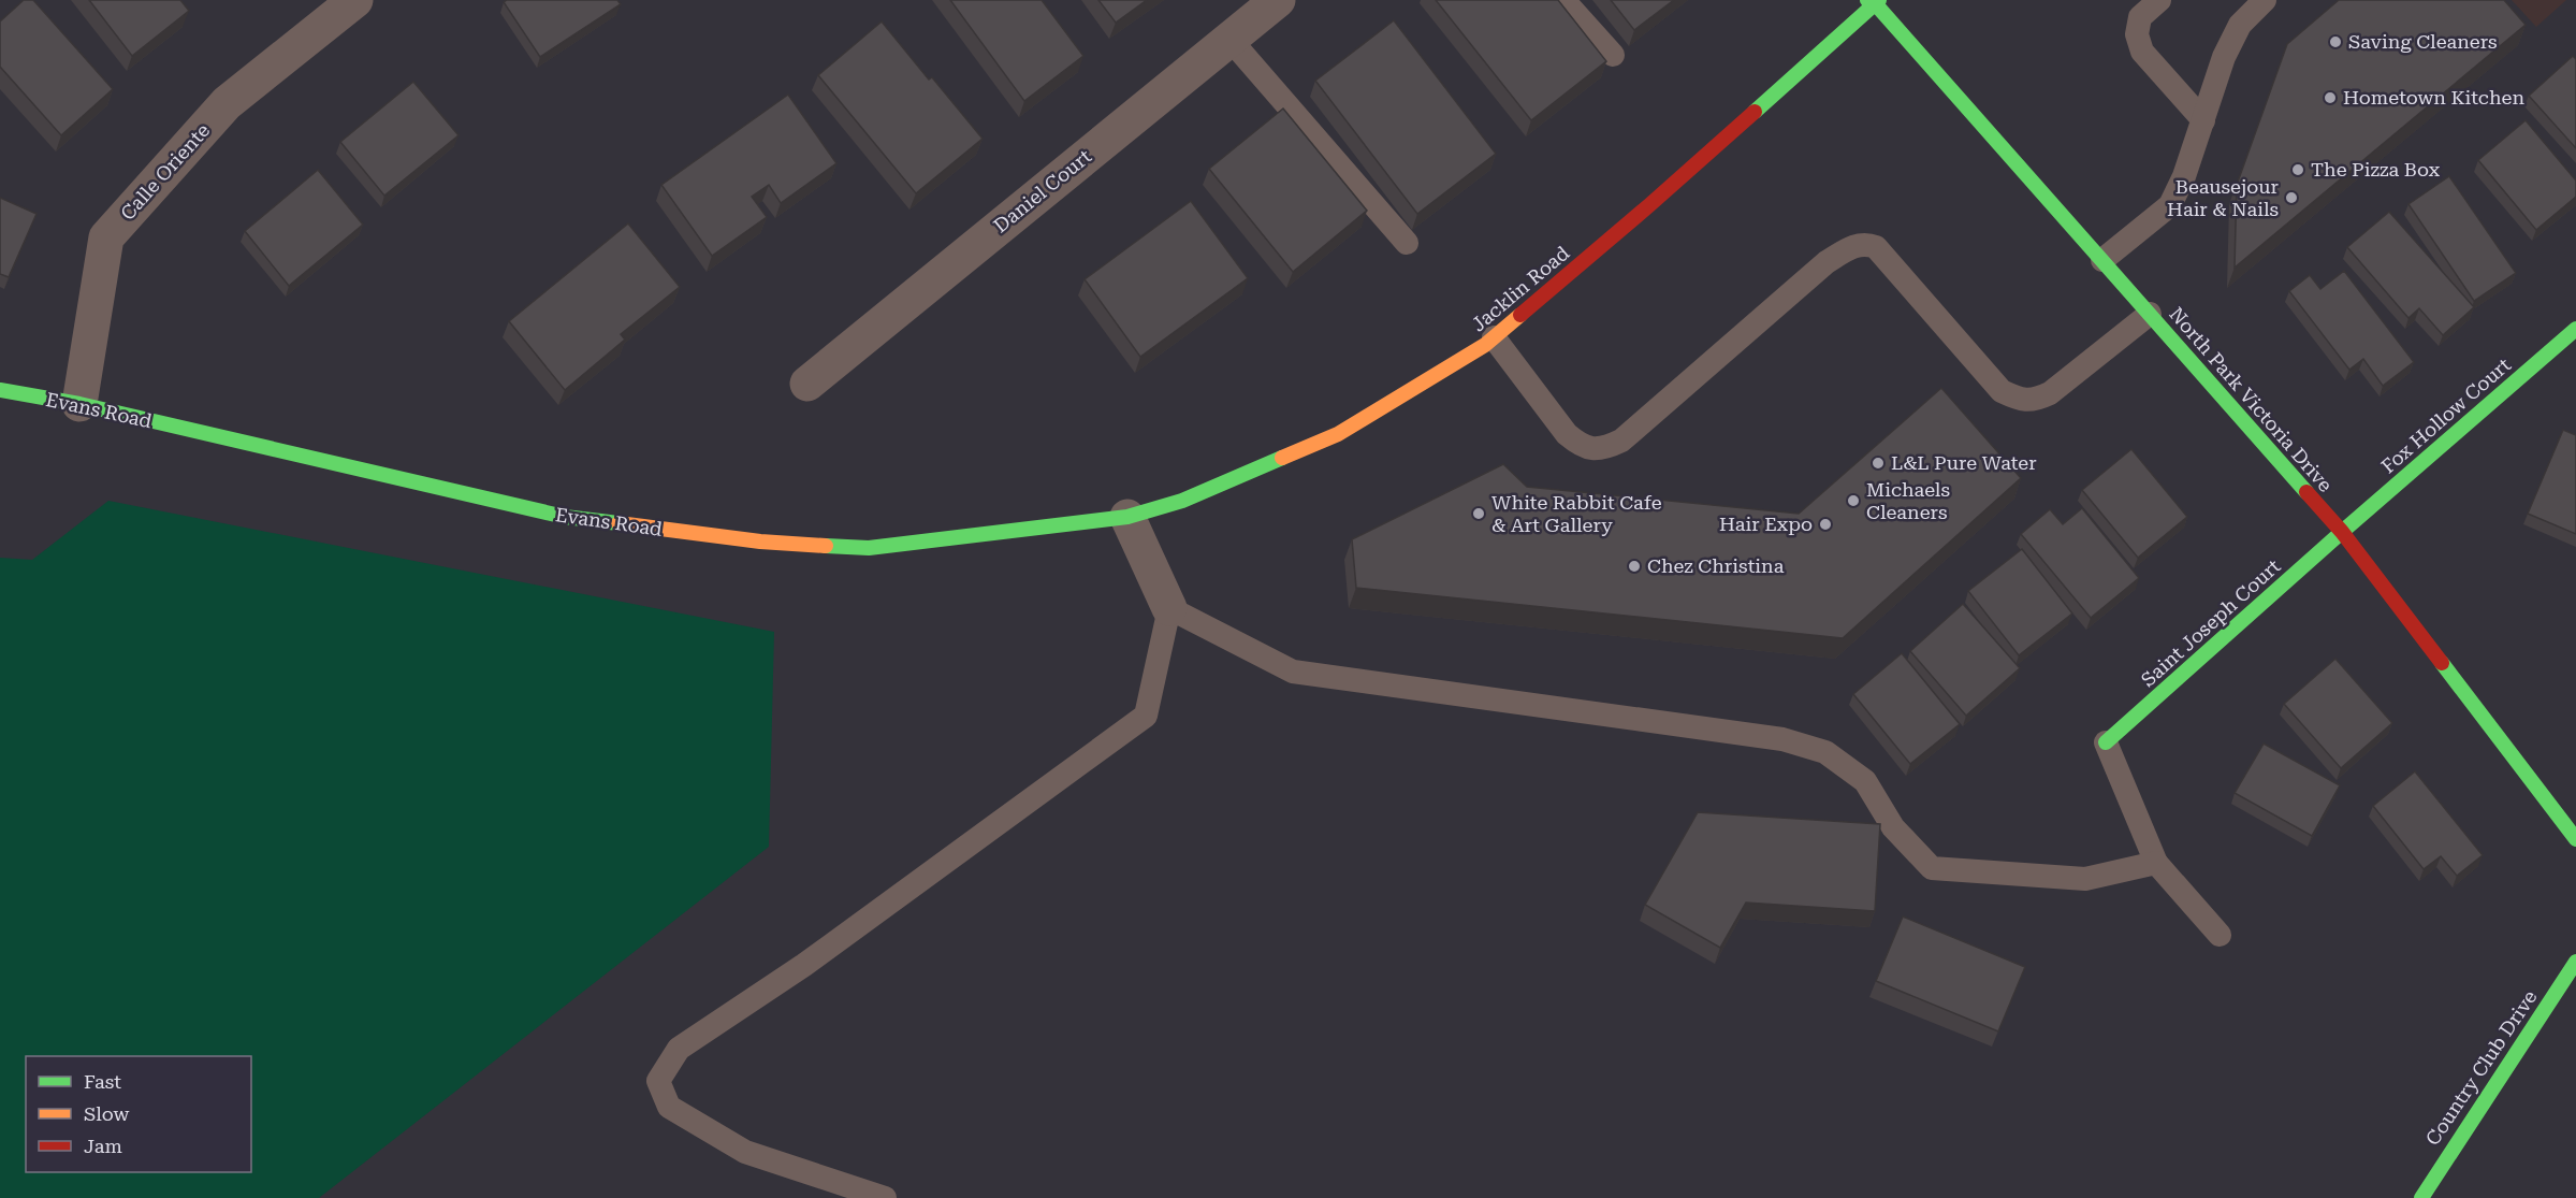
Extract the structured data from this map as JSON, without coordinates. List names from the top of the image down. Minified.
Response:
{"streets":{"street":["Calle Oriente","Daniel Court","Jacklin Road","North Park Victoria Drive","Evans Road","Fox Hollow Court","Saint Joseph Court","Country Club Drive"]},"crossings":[["Calle Oriente","Evans Road"],["Jacklin Road","North Park Victoria Drive"],["Jacklin Road","Evans Road"],["North Park Victoria Drive","Fox Hollow Court"],["North Park Victoria Drive","Saint Joseph Court"],["Fox Hollow Court","Saint Joseph Court"]],"places":["Saving Cleaners","Hometown Kitchen","The Pizza Box","Beausejour Hair & Nails","L&L Pure Water","Michaels Cleaners","White Rabbit Cafe & Art Gallery","Hair Expo","Chez Christina"],"legend":["Fast","Slow","Jam"]}
